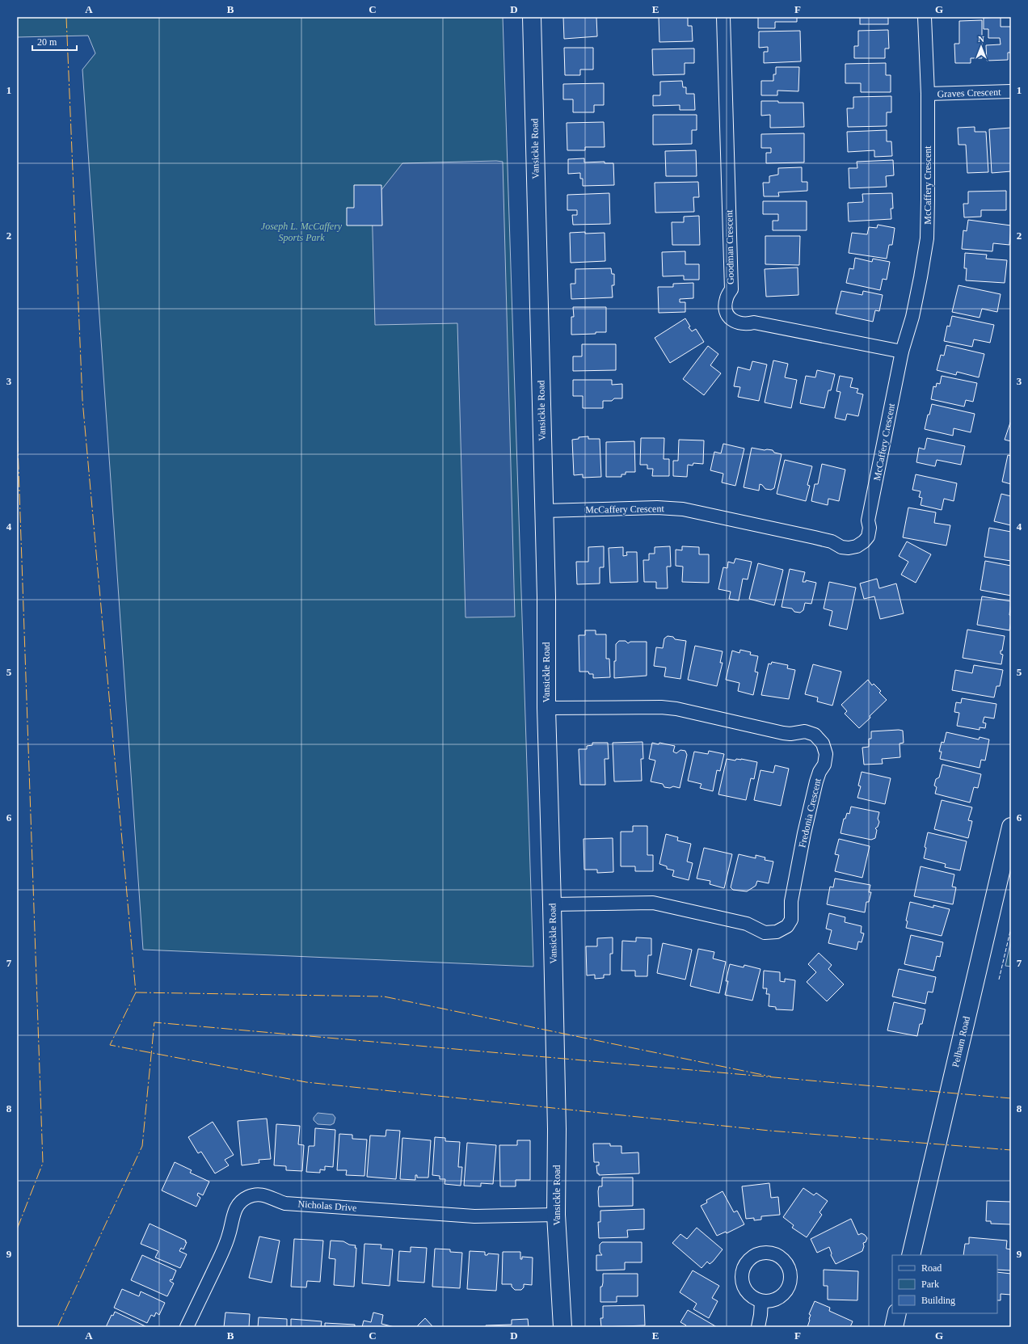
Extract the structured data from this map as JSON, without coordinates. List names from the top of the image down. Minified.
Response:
{"streets":{"street":["Graves Crescent","Vansickle Road","McCaffery Crescent","Goodman Crescent","Fredonia Crescent","Pelham Road","Nicholas Drive"]},"crossings":[["Graves Crescent","McCaffery Crescent"],["Vansickle Road","McCaffery Crescent"],["Vansickle Road","Fredonia Crescent"],["Vansickle Road","Nicholas Drive"],["McCaffery Crescent","Goodman Crescent"]],"parks":["Joseph L. McCaffery Sports Park"],"legend":["Road","Park","Building"],"scale_bar":"20 m","north":"top","grid":{"columns":["A","B","C","D","E","F","G"],"rows":["1","2","3","4","5","6","7","8","9"]}}
